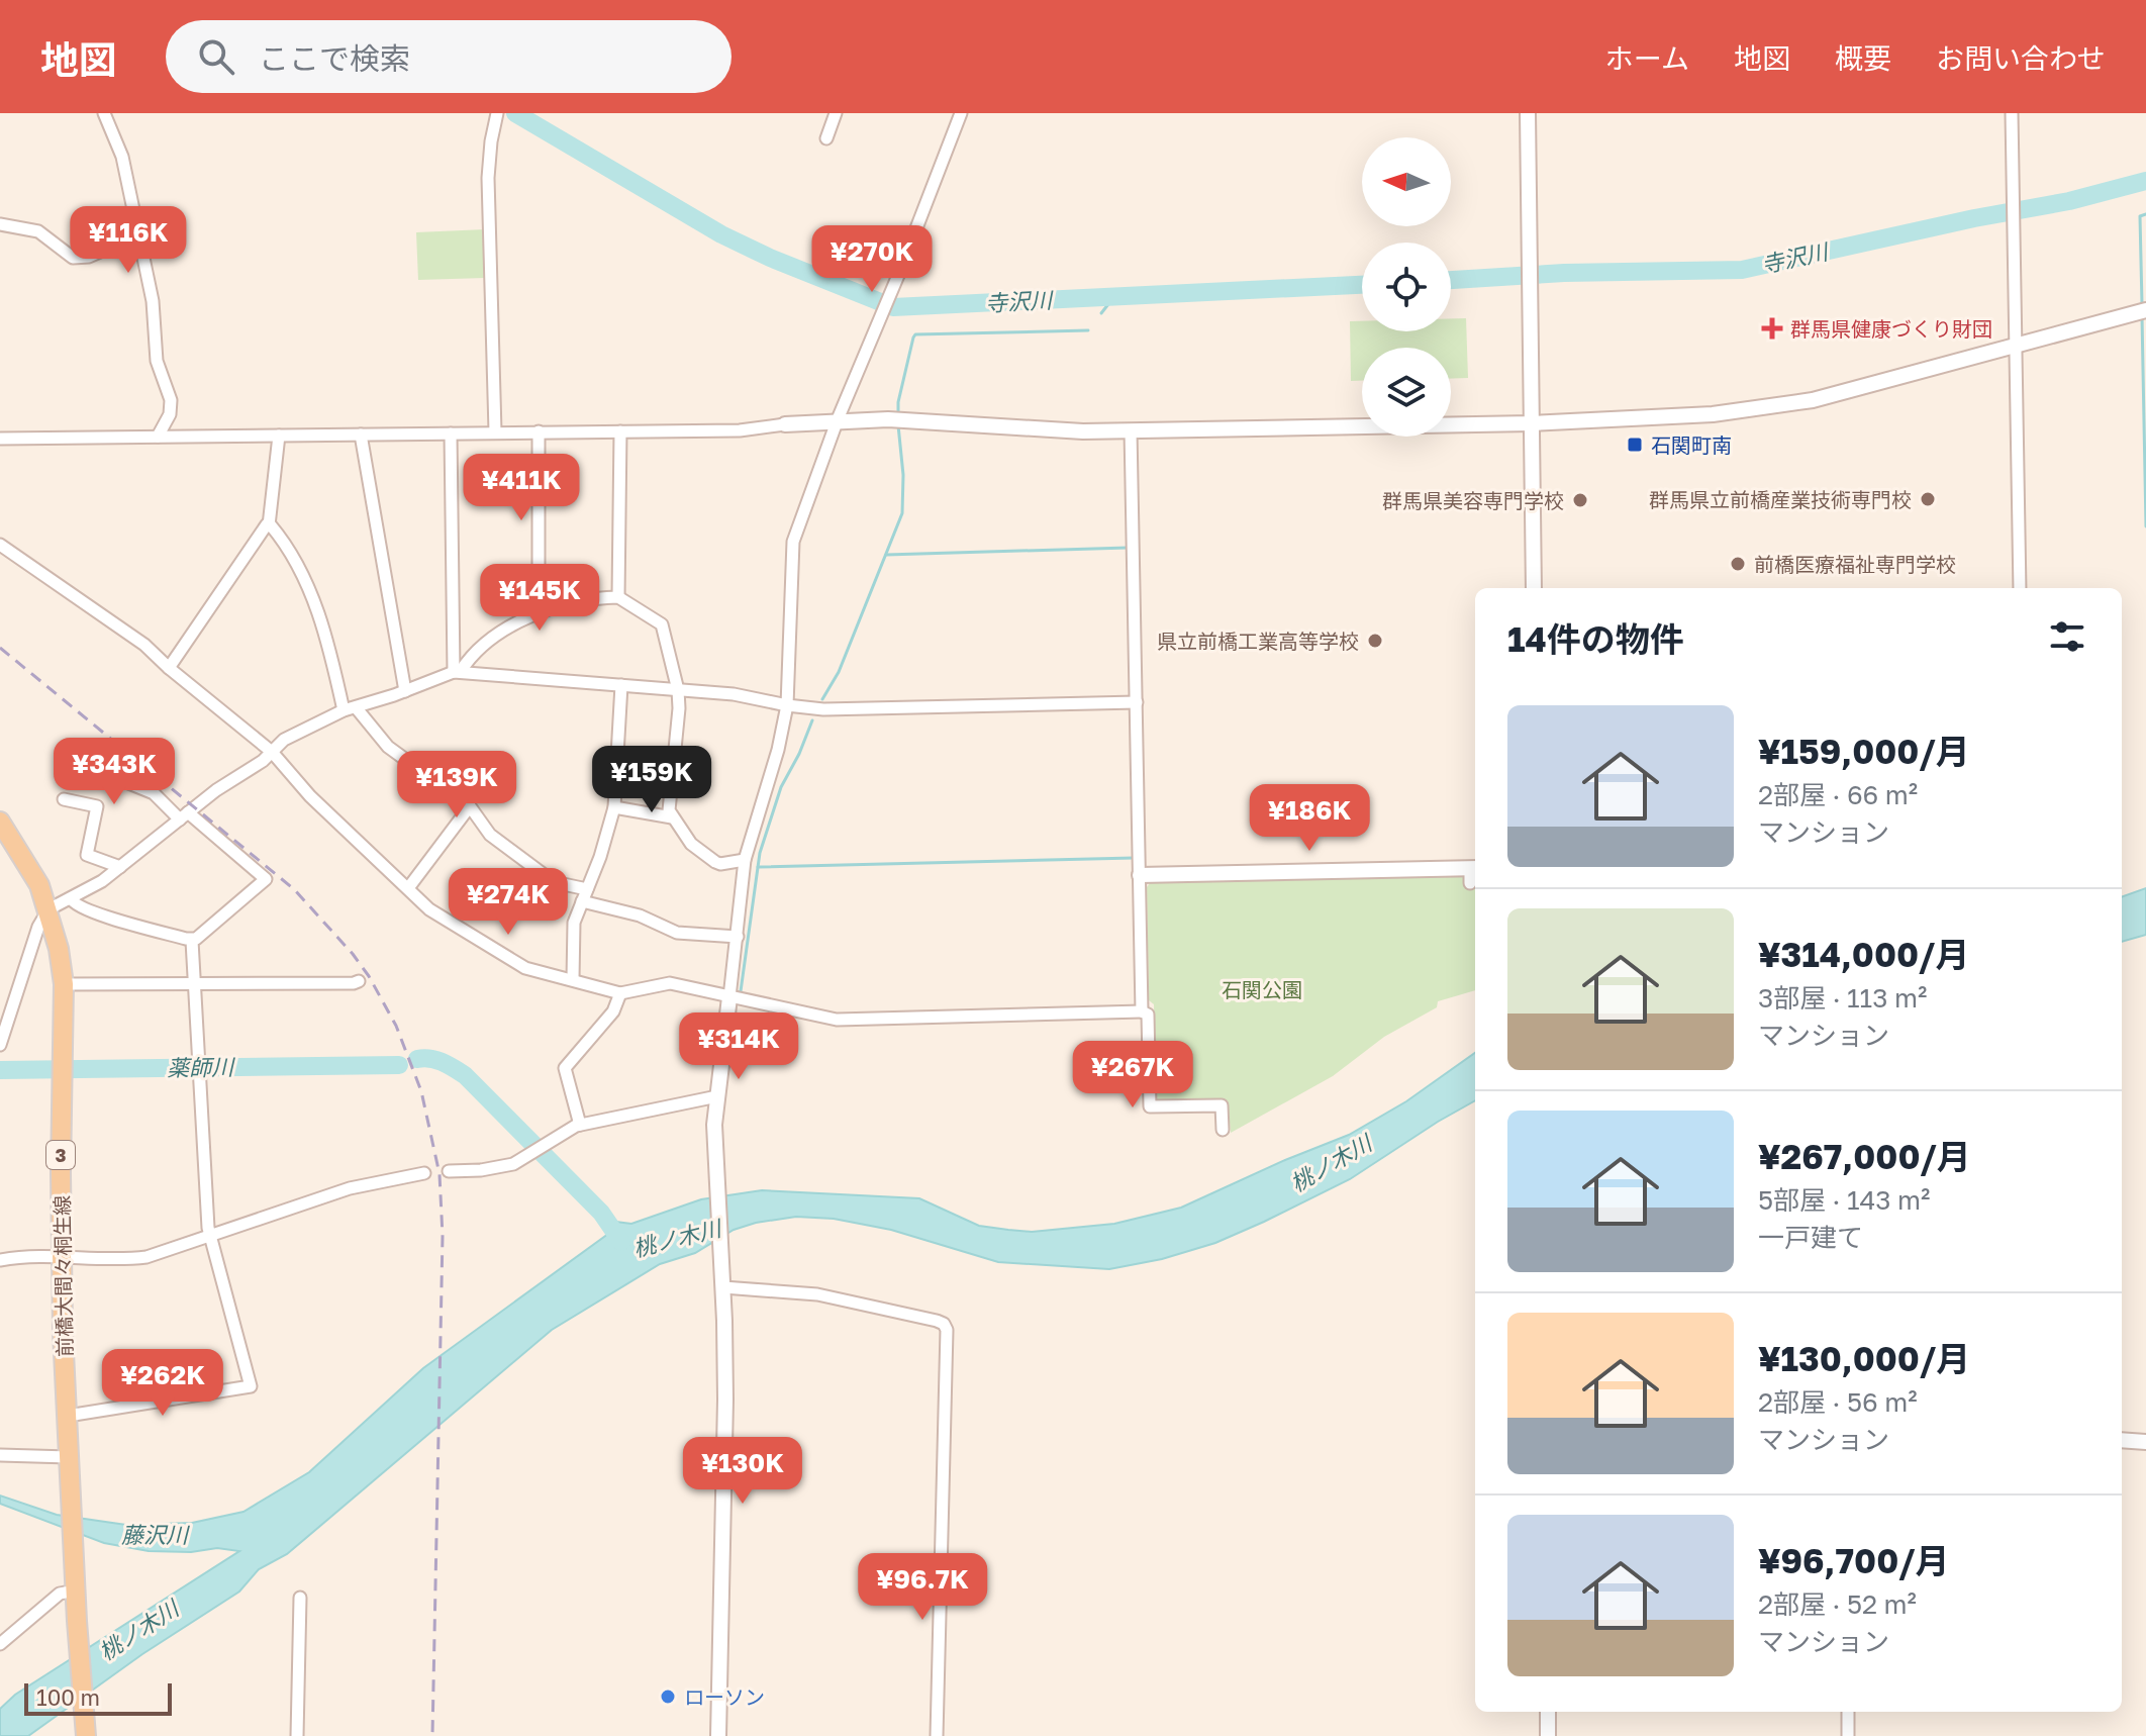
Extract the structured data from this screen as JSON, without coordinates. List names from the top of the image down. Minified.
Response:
{"streets":{"main road":["3","前橋大間々桐生線"]},"crossings":[["3","前橋大間々桐生線"]],"water":["寺沢川","薬師川","桃ノ木川","藤沢川"],"parks":["石関公園"],"places":{"health":["群馬県健康づくり財団"],"transit":["石関町南"],"other":["群馬県立前橋産業技術専門校","群馬県美容専門学校","前橋医療福祉専門学校","県立前橋工業高等学校","ローソン"]},"scale_bar":"100 m","north":"left","page":{"header":"地図","search":"ここで検索","nav":["ホーム","地図","概要","お問い合わせ"],"price":["¥116K","¥270K","¥411K","¥145K","¥343K","¥159K","¥139K","¥186K","¥274K","¥314K","¥267K","¥262K","¥130K","¥96.7K"],"heading":"14件の物件","list":[{"name":"¥159,000/月","note":"2部屋 · 66 m² · マンション"},{"name":"¥314,000/月","note":"3部屋 · 113 m² · マンション"},{"name":"¥267,000/月","note":"5部屋 · 143 m² · 一戸建て"},{"name":"¥130,000/月","note":"2部屋 · 56 m² · マンション"},{"name":"¥96,700/月","note":"2部屋 · 52 m² · マンション"}],"scale":"100 m"}}
